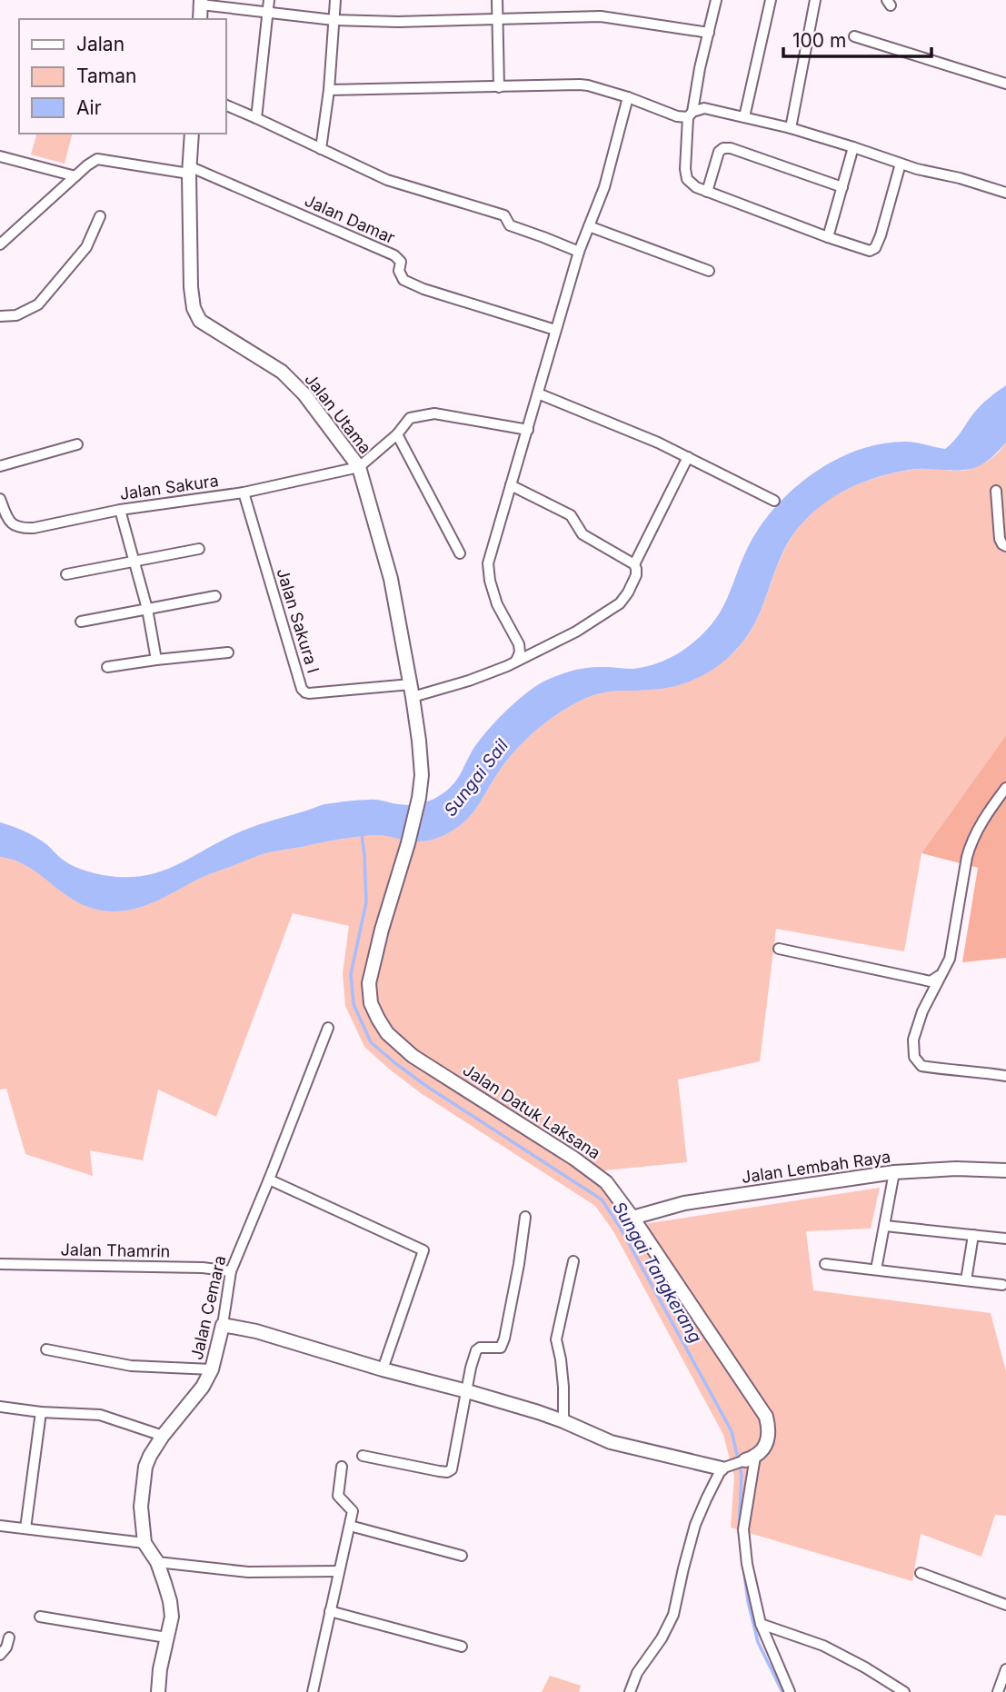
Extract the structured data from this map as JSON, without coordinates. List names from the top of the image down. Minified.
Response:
{"streets":{"street":["Jalan Damar","Jalan Utama","Jalan Sakura","Jalan Sakura I","Jalan Datuk Laksana","Jalan Lembah Raya","Jalan Thamrin","Jalan Cemara"]},"crossings":[["Jalan Damar","Jalan Utama"],["Jalan Utama","Jalan Sakura"],["Jalan Utama","Jalan Sakura I"],["Jalan Utama","Jalan Datuk Laksana"],["Jalan Sakura","Jalan Sakura I"],["Jalan Datuk Laksana","Jalan Lembah Raya"],["Jalan Thamrin","Jalan Cemara"]],"water":["Sungai Sail","Sungai Tangkerang"],"legend":["Jalan","Taman","Air"],"scale_bar":"100 m"}
